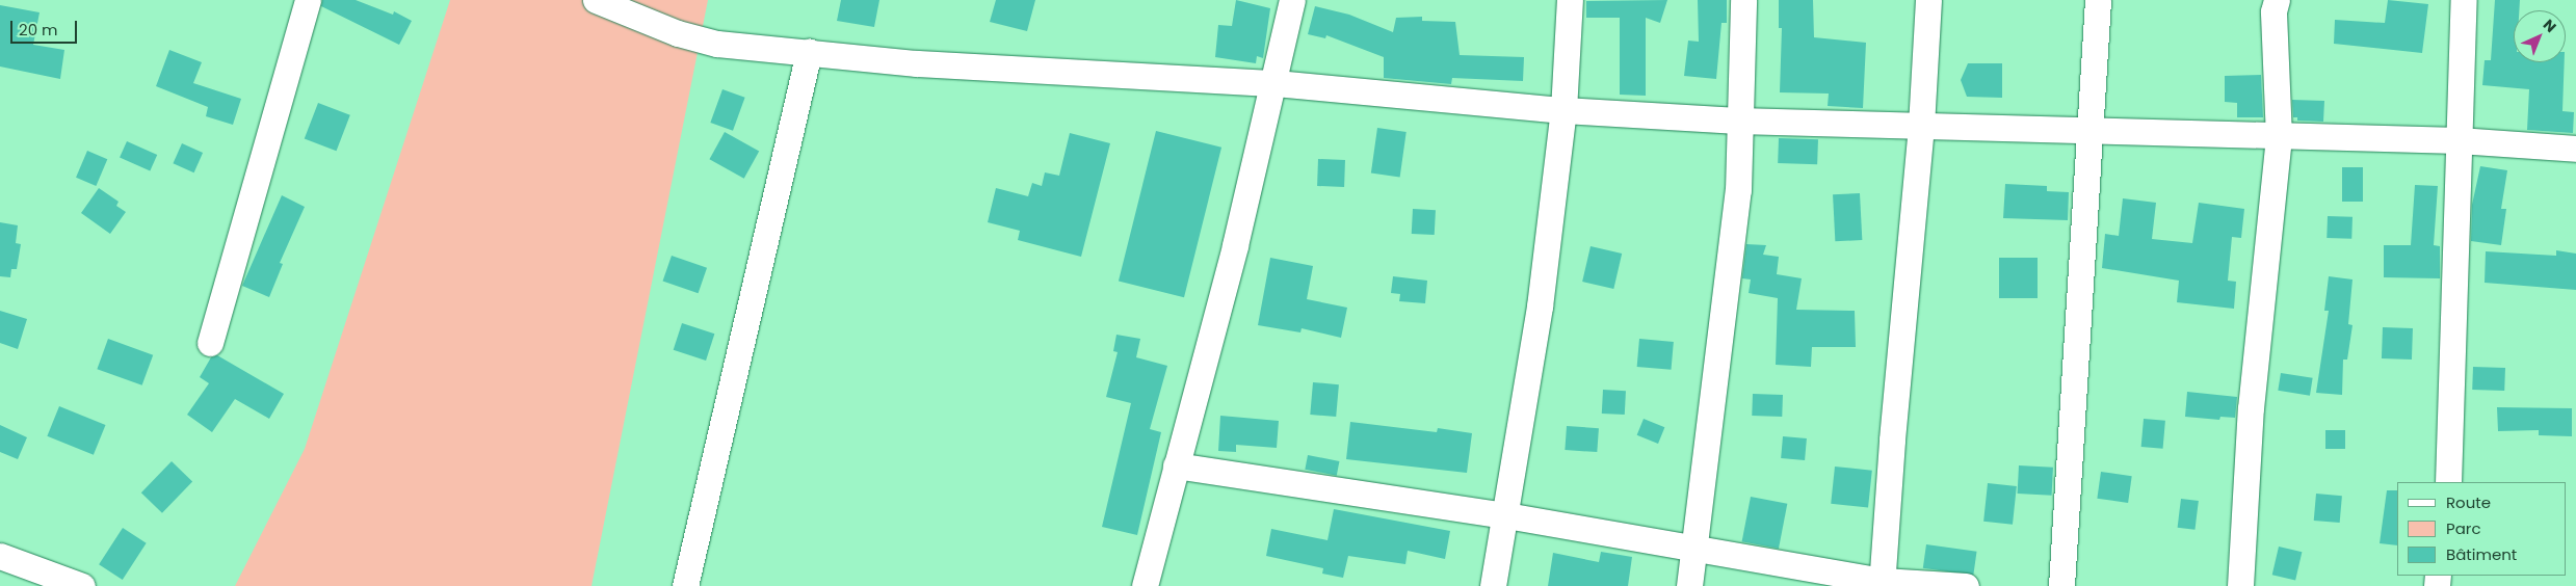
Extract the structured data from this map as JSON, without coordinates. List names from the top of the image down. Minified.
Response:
{"legend":["Route","Parc","Bâtiment"],"scale_bar":"20 m","north":"top right"}
